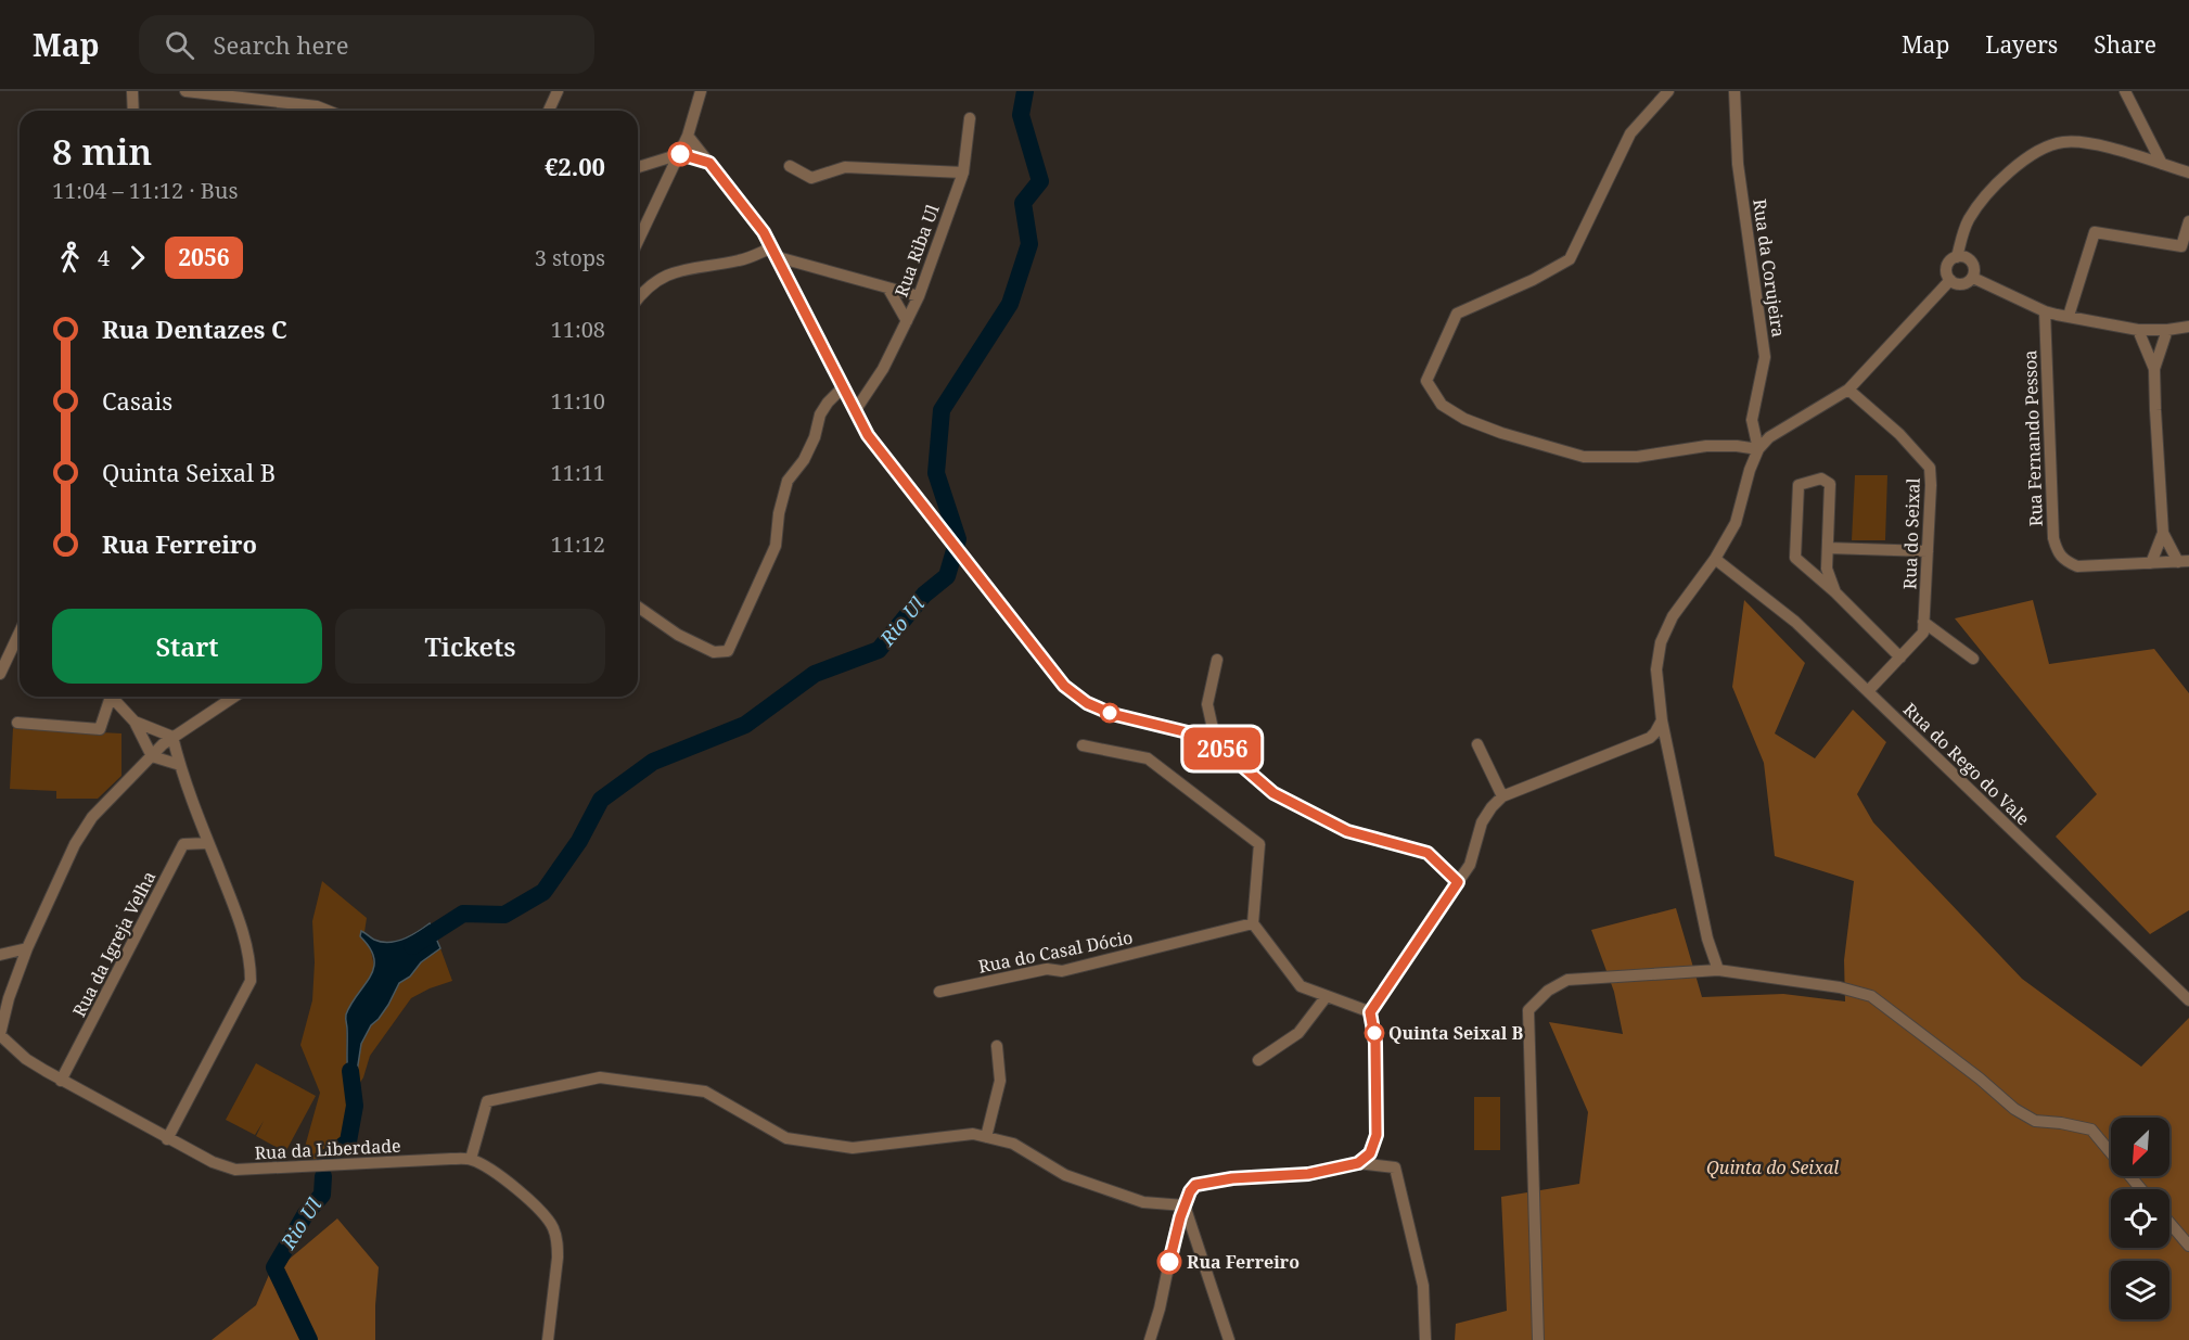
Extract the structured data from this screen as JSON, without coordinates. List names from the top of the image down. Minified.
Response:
{"streets":{"street":["Rua Riba Ul","Rua da Corujeira","Rua Fernando Pessoa","Rua do Seixal","Rua do Rego do Vale","Rua da Igreja Velha","Rua do Casal Dócio","Rua da Liberdade"]},"crossings":[["Rua do Seixal","Rua do Rego do Vale"],["Rua da Igreja Velha","Rua da Liberdade"]],"water":["Rio Ul"],"parks":["Quinta do Seixal"],"places":["Quinta Seixal B","Rua Ferreiro"],"lines":["bus line 2056"],"north":"bottom left","page":{"header":"Map","search":"Search here","nav":["Map","Layers","Share"],"on_map":"2056","heading":["8 min","11:04 – 11:12 · Bus","€2.00"],"legs":["4","2056","3 stops"],"list":[{"name":"Rua Dentazes C","value":"11:08"},{"name":"Casais","value":"11:10"},{"name":"Quinta Seixal B","value":"11:11"},{"name":"Rua Ferreiro","value":"11:12"}],"buttons":["Start","Tickets"]}}
